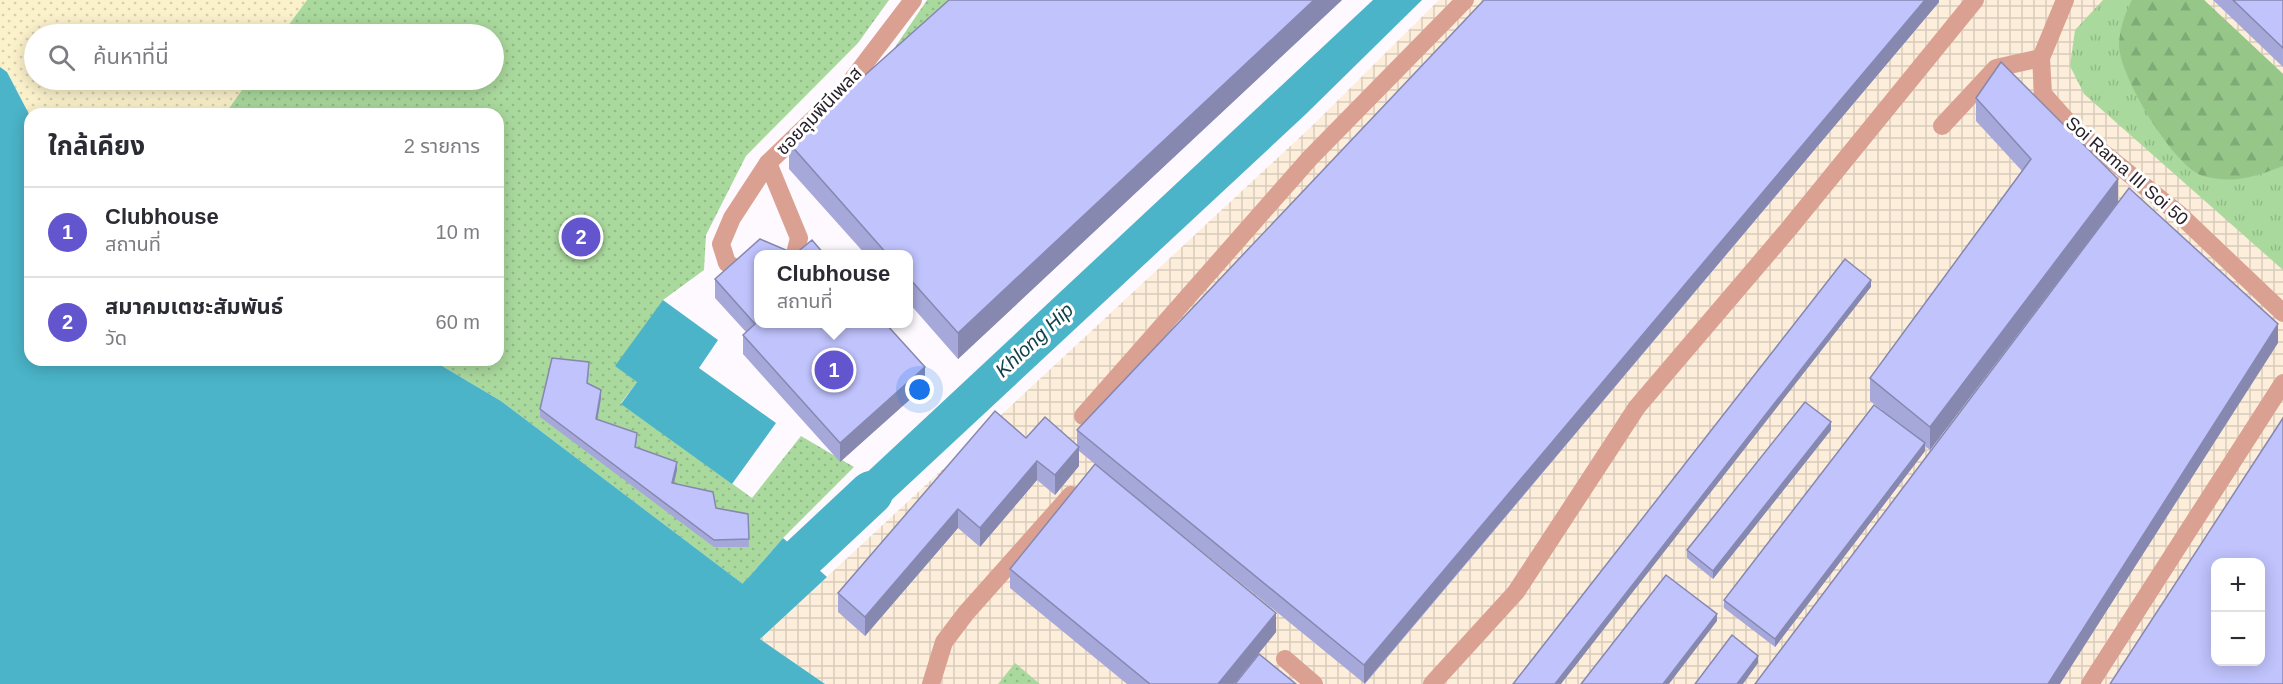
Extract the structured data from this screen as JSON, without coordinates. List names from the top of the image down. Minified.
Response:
{"streets":{"street":["ซอยลุมพินีเพลส","Soi Rama III Soi 50"]},"water":["Khlong Hip"],"page":{"search":"ค้นหาที่นี่","heading":["ใกล้เคียง","2 รายการ"],"list":[{"mark":"1","name":"Clubhouse","note":"สถานที่","value":"10 m"},{"mark":"2","name":"สมาคมเตชะสัมพันธ์","note":"วัด","value":"60 m"}],"pins":["2","1"],"popup":["Clubhouse","สถานที่"],"map_buttons":["+","−"]}}
